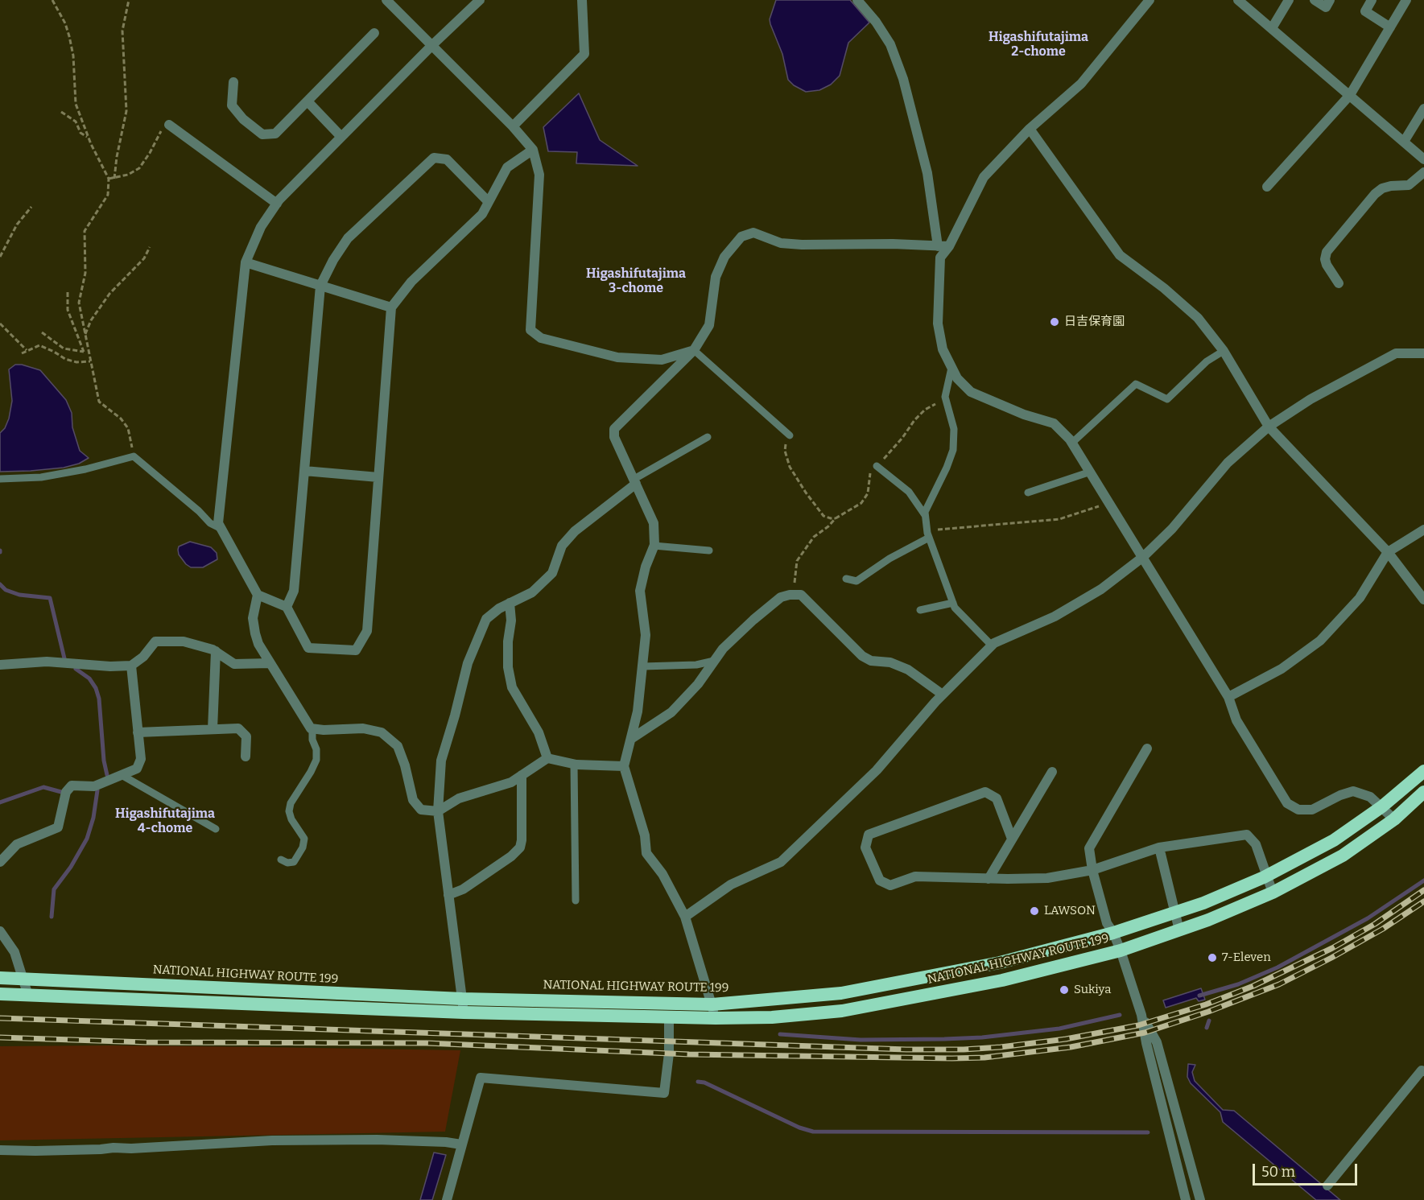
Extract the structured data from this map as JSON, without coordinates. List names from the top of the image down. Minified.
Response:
{"streets":{"highway":["NATIONAL HIGHWAY ROUTE 199"]},"districts":["Higashifutajima 2-chome","Higashifutajima 3-chome","Higashifutajima 4-chome"],"places":["日吉保育園","LAWSON","7-Eleven","Sukiya"],"scale_bar":"50 m"}
